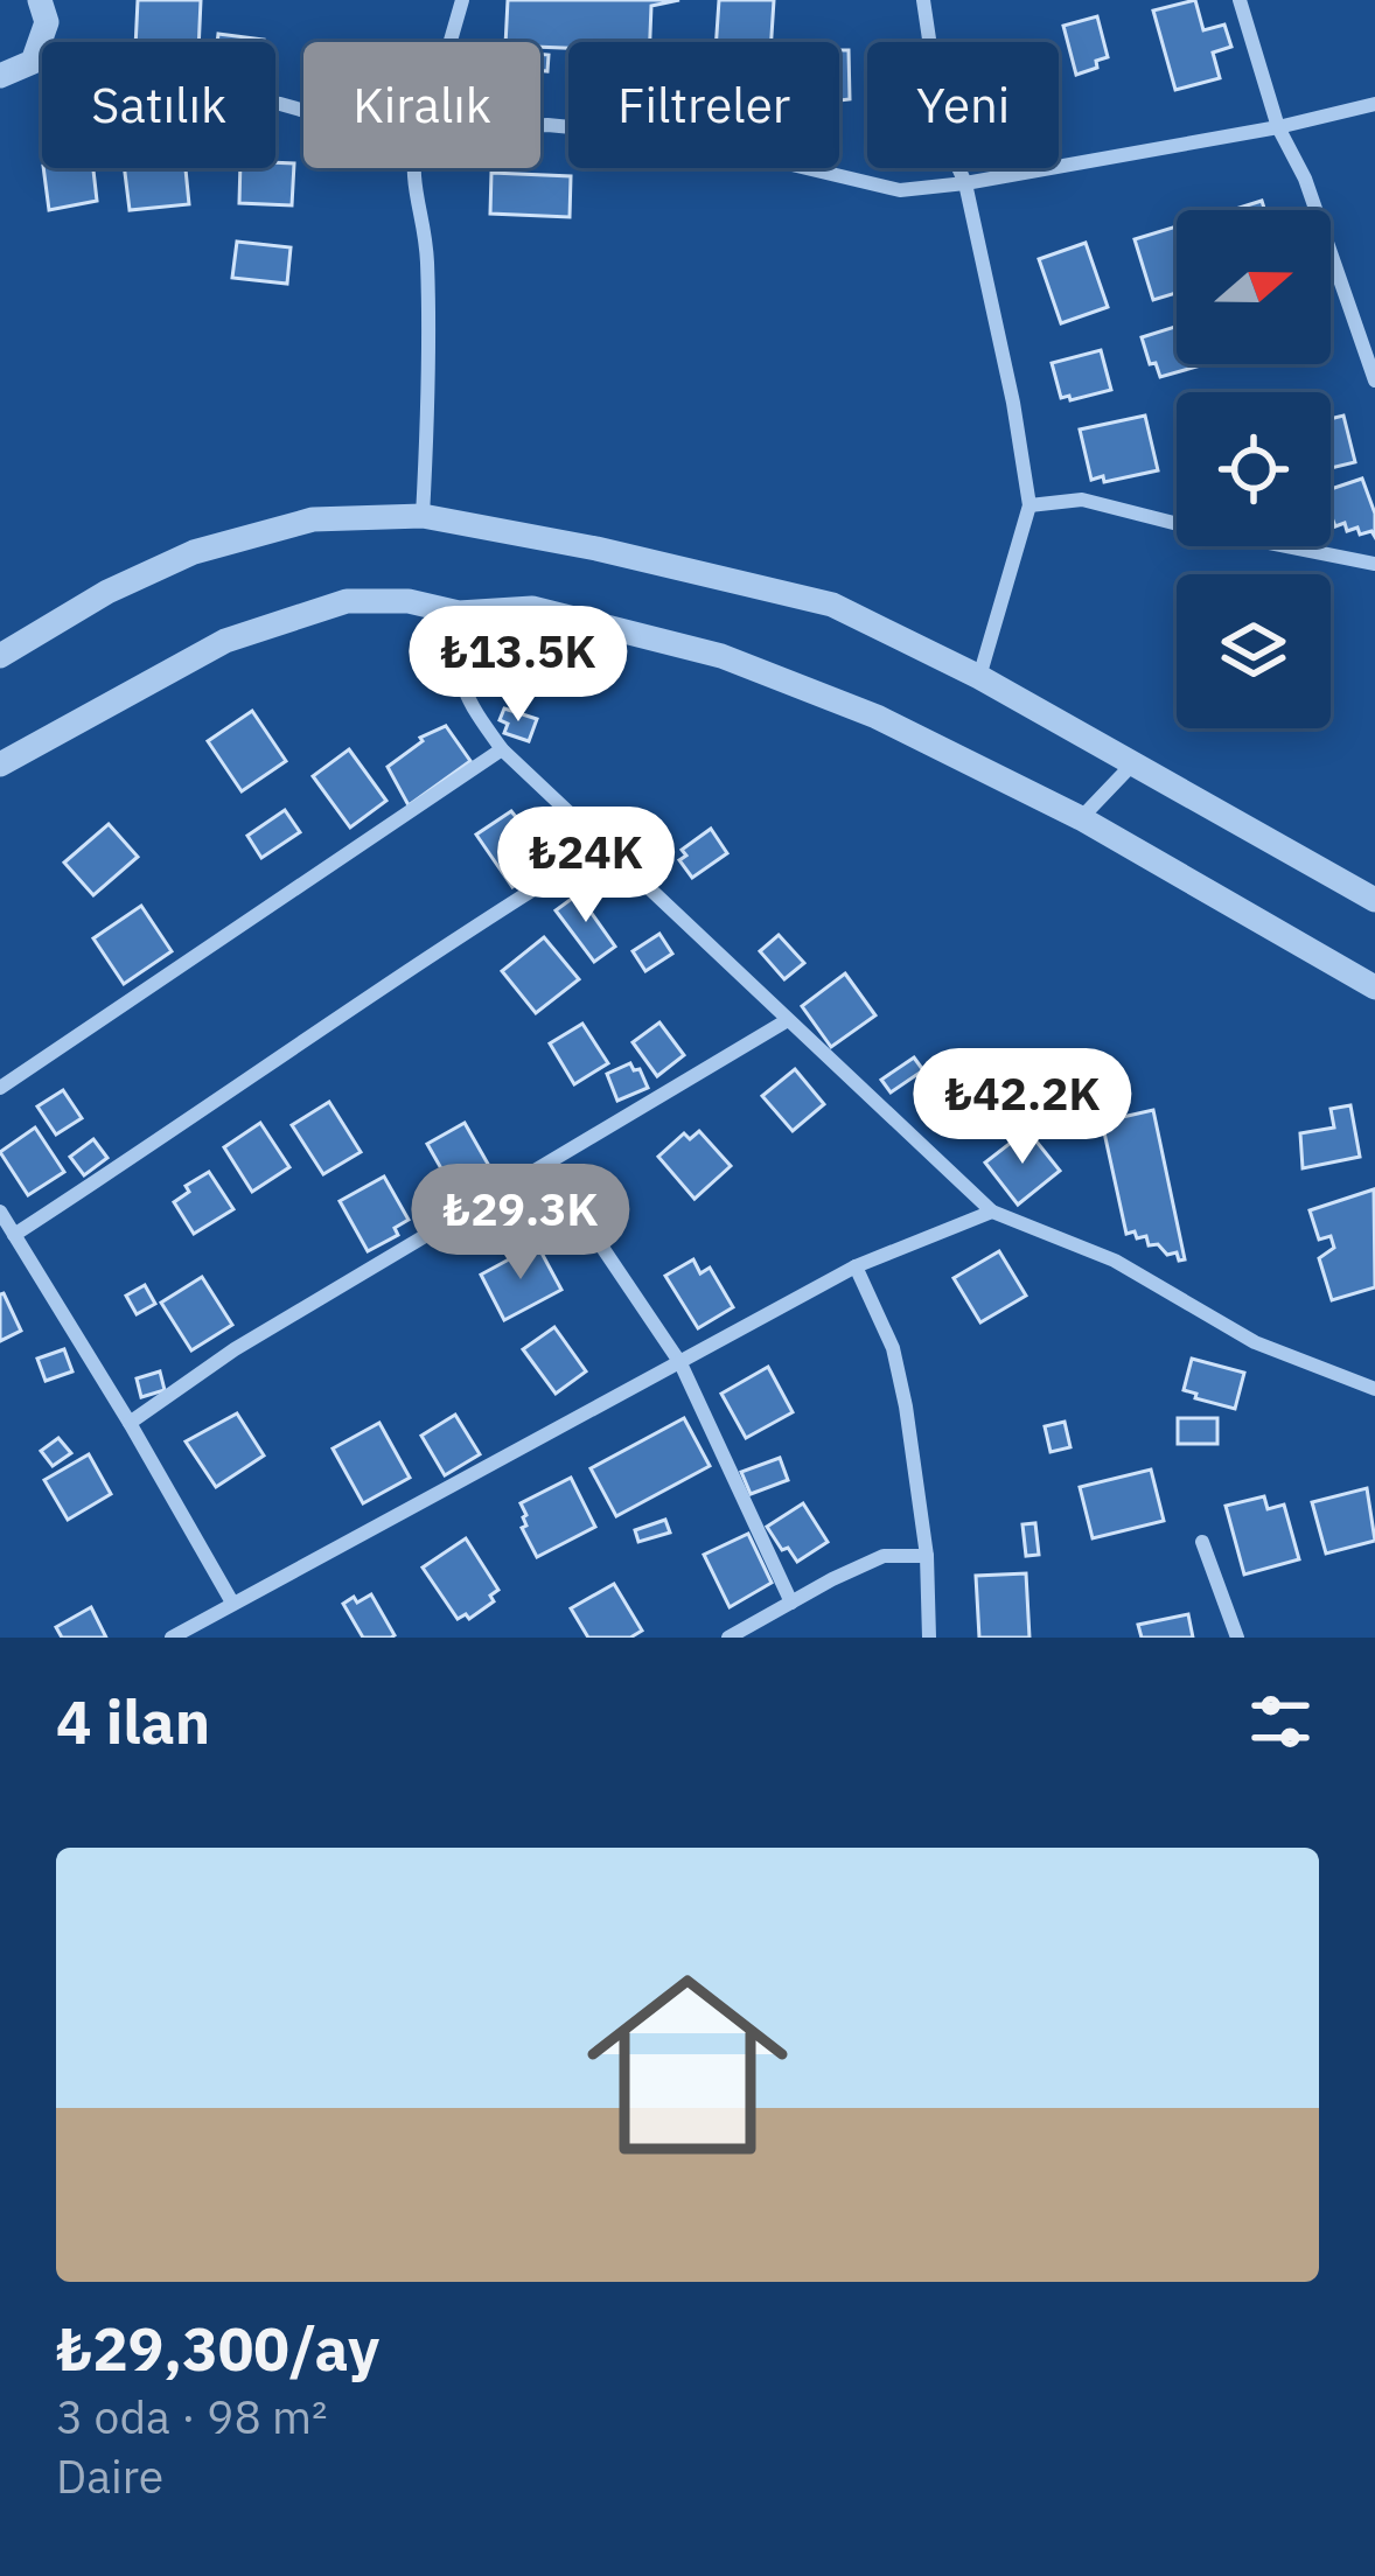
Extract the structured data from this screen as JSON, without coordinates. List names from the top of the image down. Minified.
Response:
{"north":"right","page":{"chip":["Satılık","Kiralık","Filtreler","Yeni"],"price":["₺13.5K","₺24K","₺42.2K","₺29.3K"],"heading":"4 ilan","list":[{"name":"₺29,300/ay","note":"3 oda · 98 m² · Daire"}]}}
